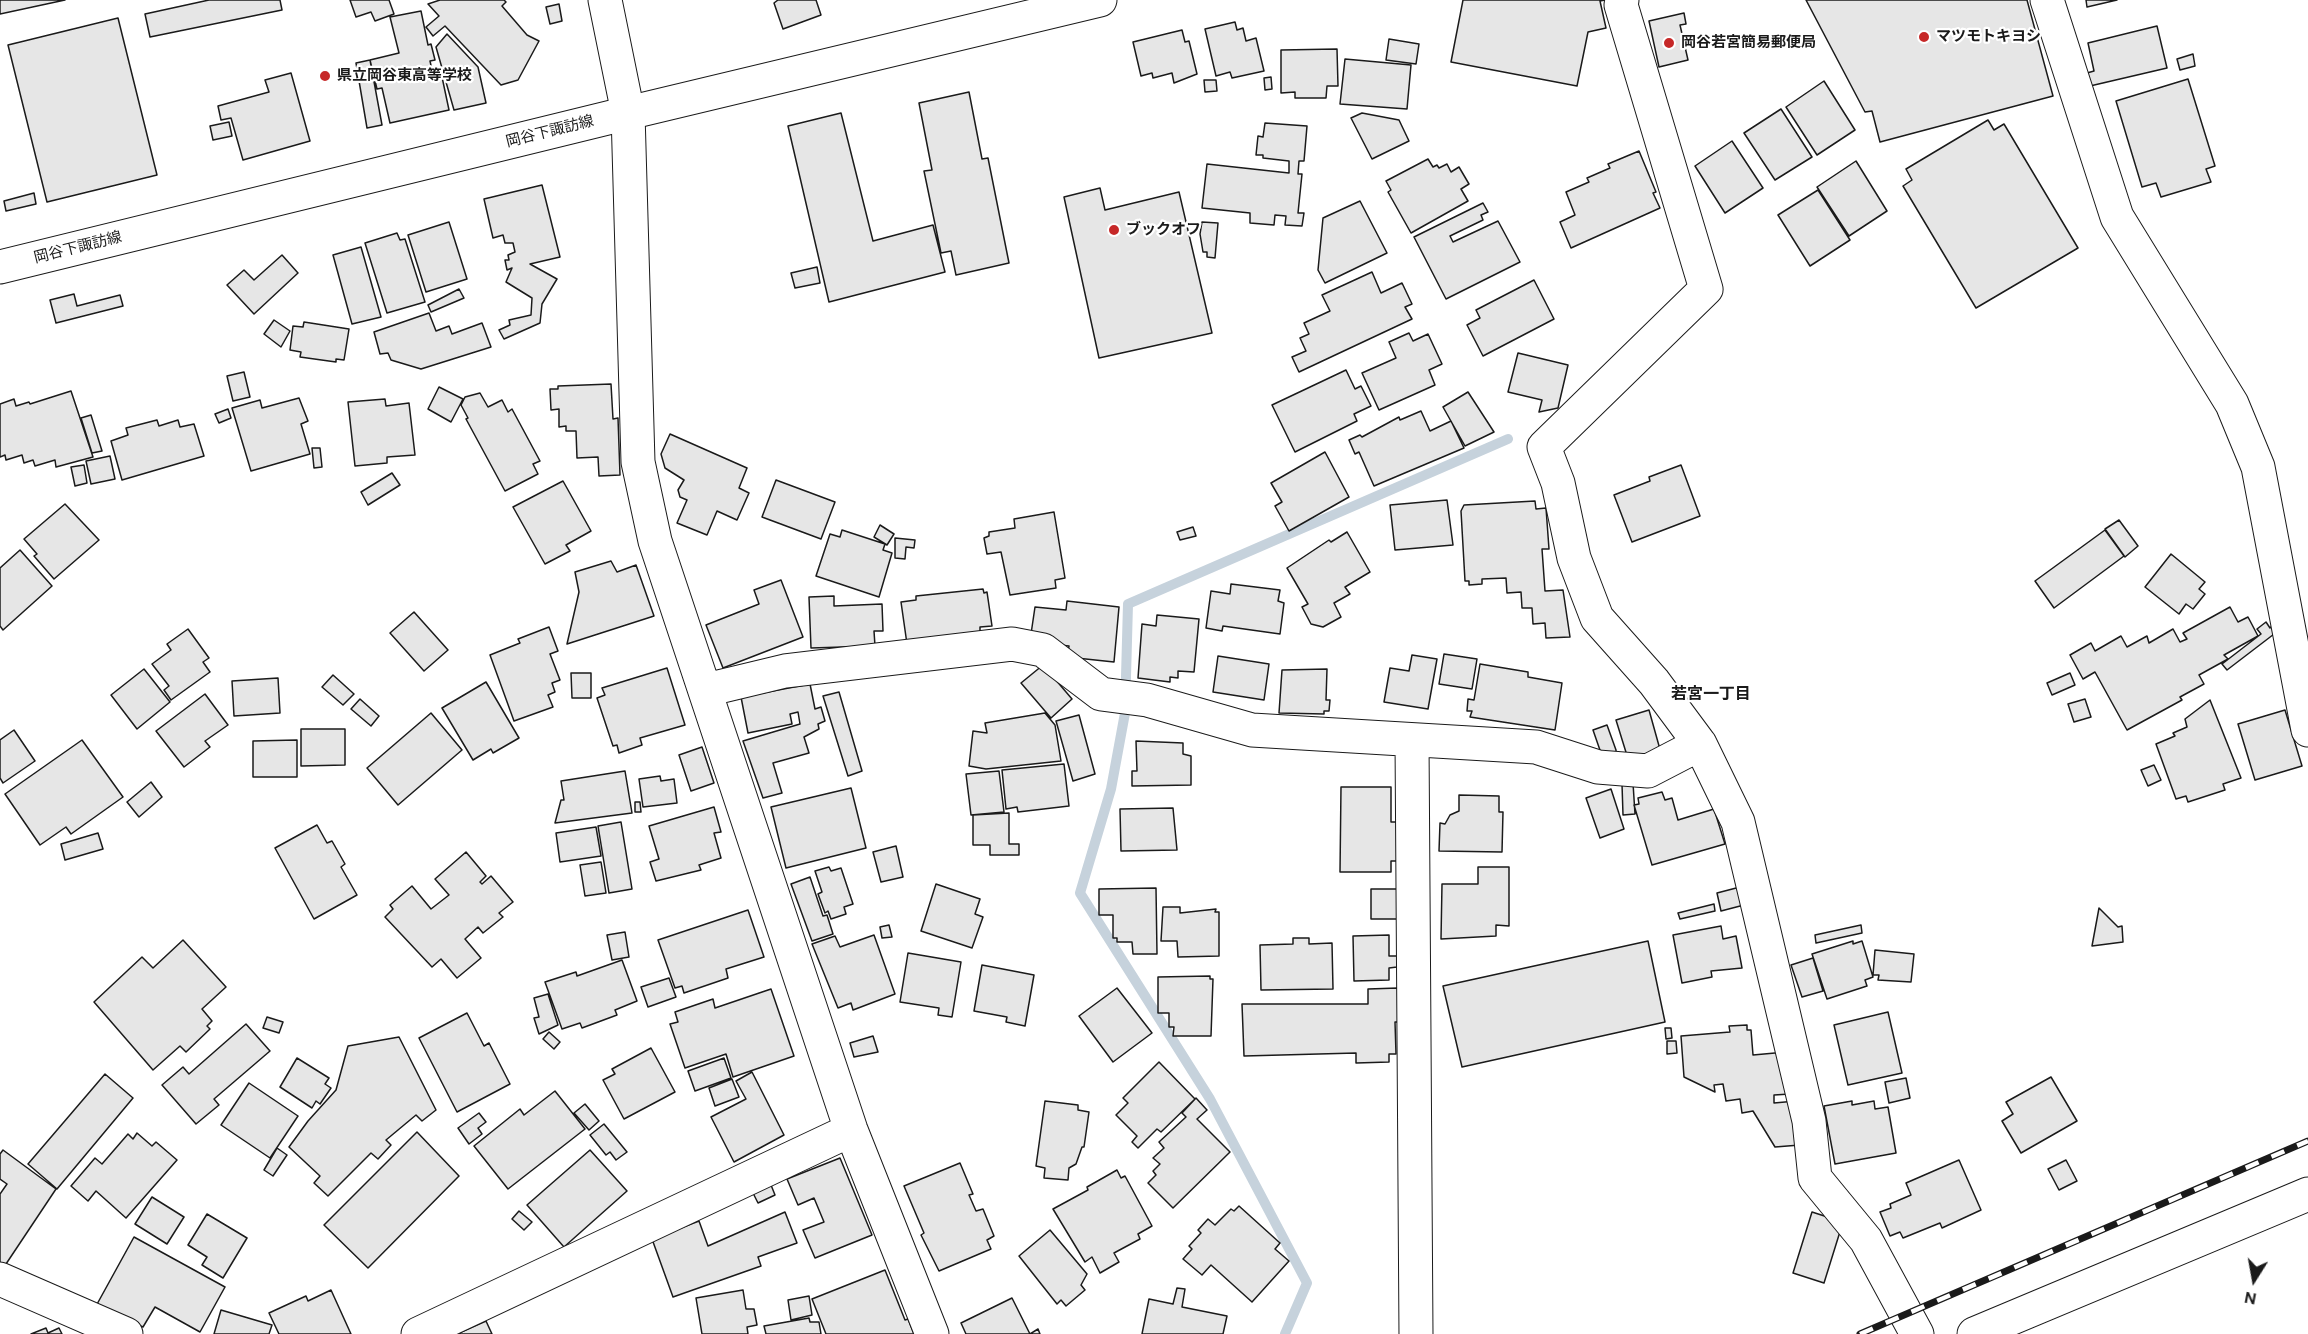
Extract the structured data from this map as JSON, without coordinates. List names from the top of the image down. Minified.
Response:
{"streets":{"street":["岡谷下諏訪線"]},"districts":["若宮一丁目"],"places":["マツモトキヨシ","岡谷若宮簡易郵便局","県立岡谷東高等学校","ブックオフ"],"north":"bottom"}
